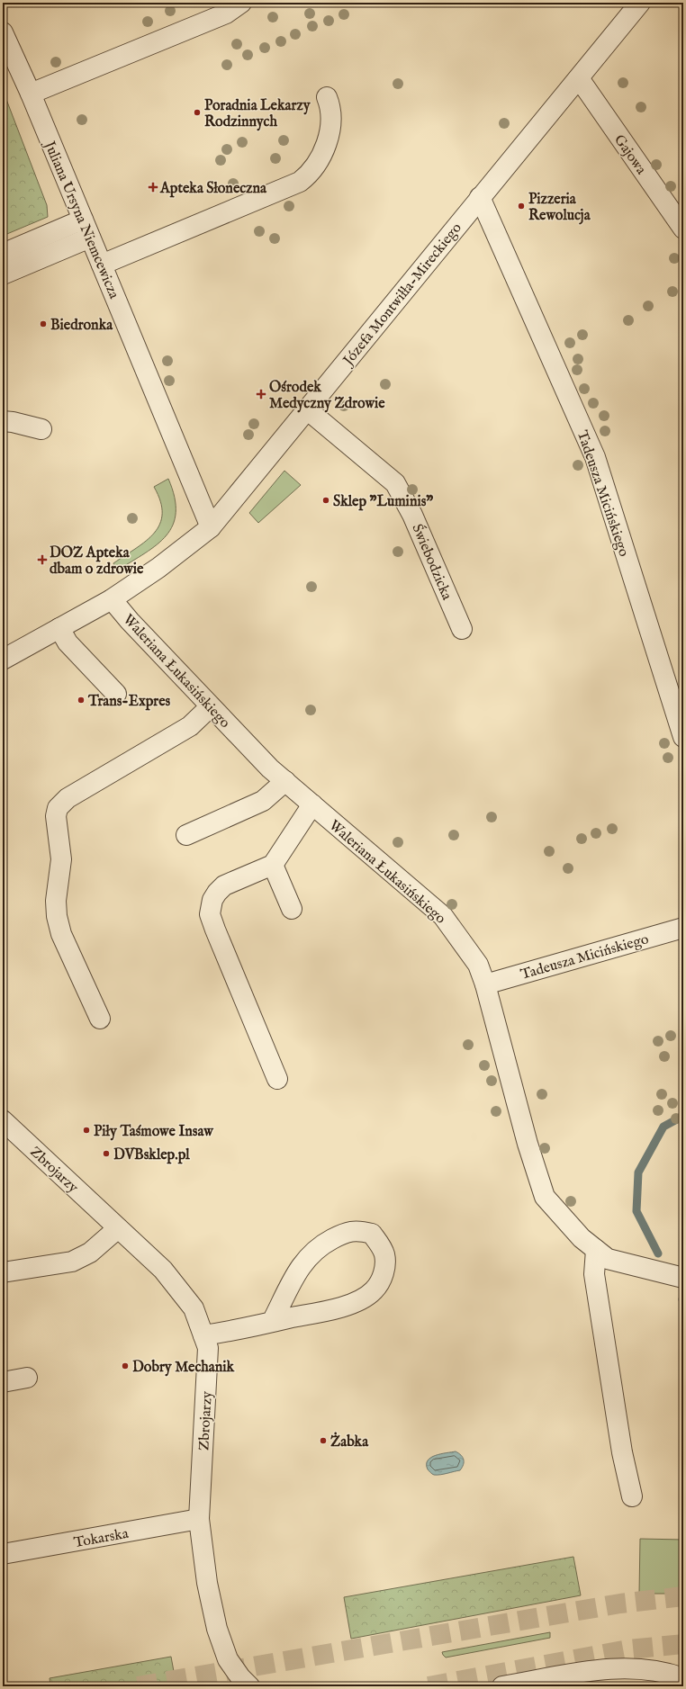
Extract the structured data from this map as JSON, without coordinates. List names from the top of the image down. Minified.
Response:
{"streets":{"street":["Gajowa","Juliana Ursyna Niemcewicza","Józefa Montwiłła-Mireckiego","Tadeusza Micińskiego","Świebodzicka","Waleriana Łukasińskiego","Zbrojarzy","Tokarska"]},"crossings":[["Gajowa","Józefa Montwiłła-Mireckiego"],["Juliana Ursyna Niemcewicza","Józefa Montwiłła-Mireckiego"],["Józefa Montwiłła-Mireckiego","Tadeusza Micińskiego"],["Józefa Montwiłła-Mireckiego","Świebodzicka"],["Józefa Montwiłła-Mireckiego","Waleriana Łukasińskiego"],["Tadeusza Micińskiego","Waleriana Łukasińskiego"],["Zbrojarzy","Tokarska"]],"places":{"other":["Poradnia Lekarzy Rodzinnych","Pizzeria Rewolucja","Biedronka","Sklep \"Luminis\"","Trans-Expres","Piły Taśmowe Insaw","DVBsklep.pl","Dobry Mechanik","Żabka"],"health":["Apteka Słoneczna","Ośrodek Medyczny Zdrowie","DOZ Apteka dbam o zdrowie"]}}
